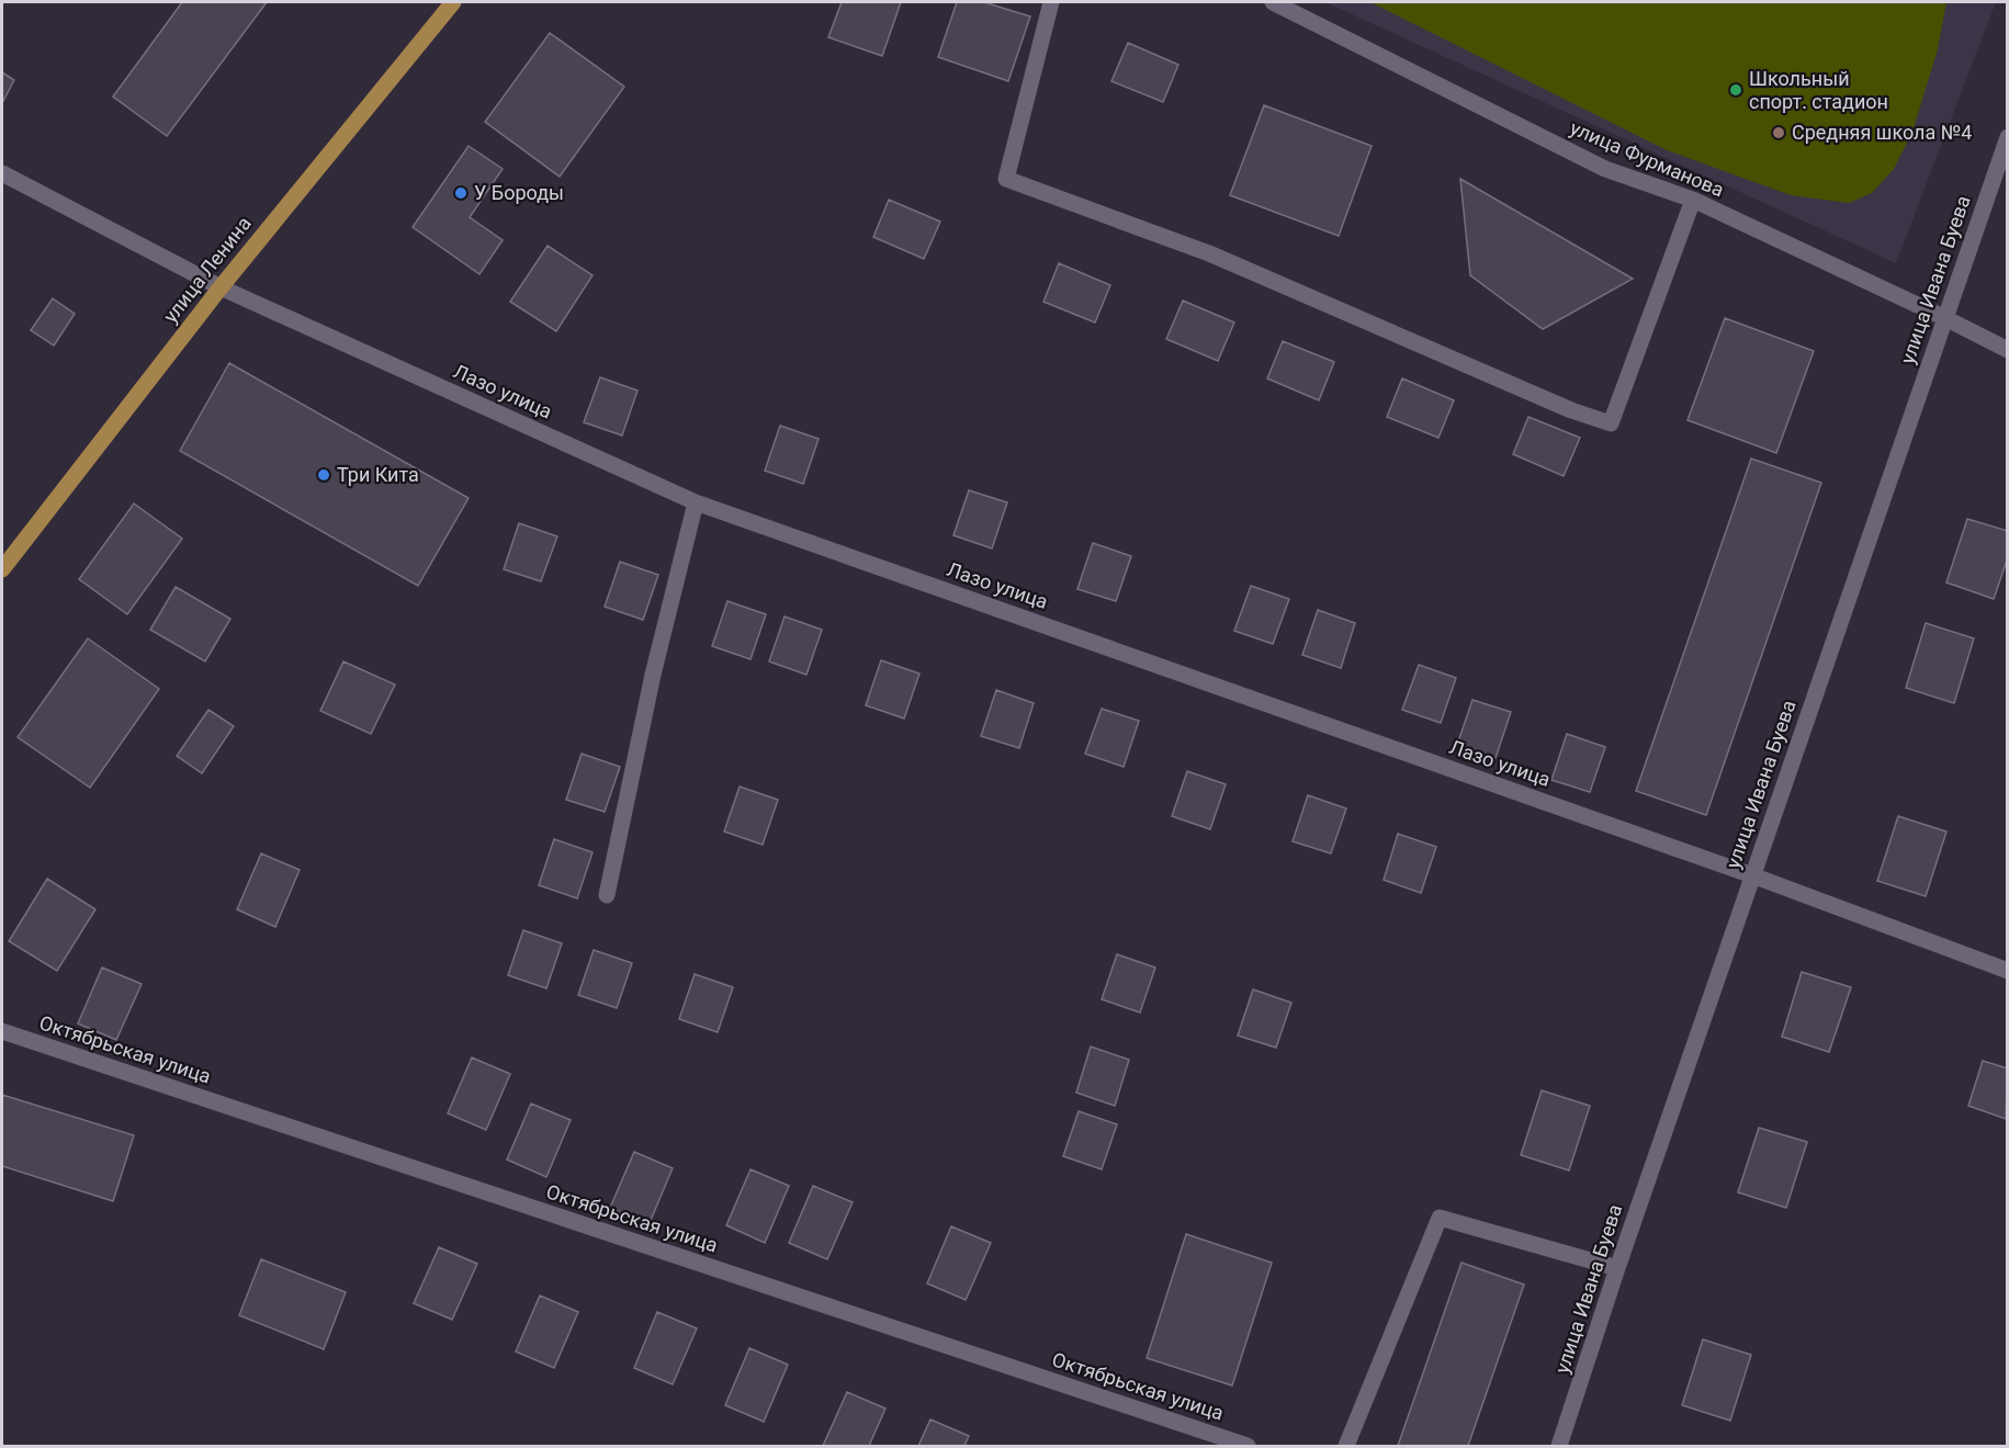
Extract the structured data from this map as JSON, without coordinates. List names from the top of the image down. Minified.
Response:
{"streets":{"main road":["улица Ленина"],"street":["улица Фурманова","улица Ивана Буева","Лазо улица","Октябрьская улица"]},"crossings":[["улица Фурманова","улица Ивана Буева"],["улица Ленина","Лазо улица"],["улица Ивана Буева","Лазо улица"]],"places":["Школьный спорт. стадион","Средняя школа №4","У Бороды","Три Кита"]}
